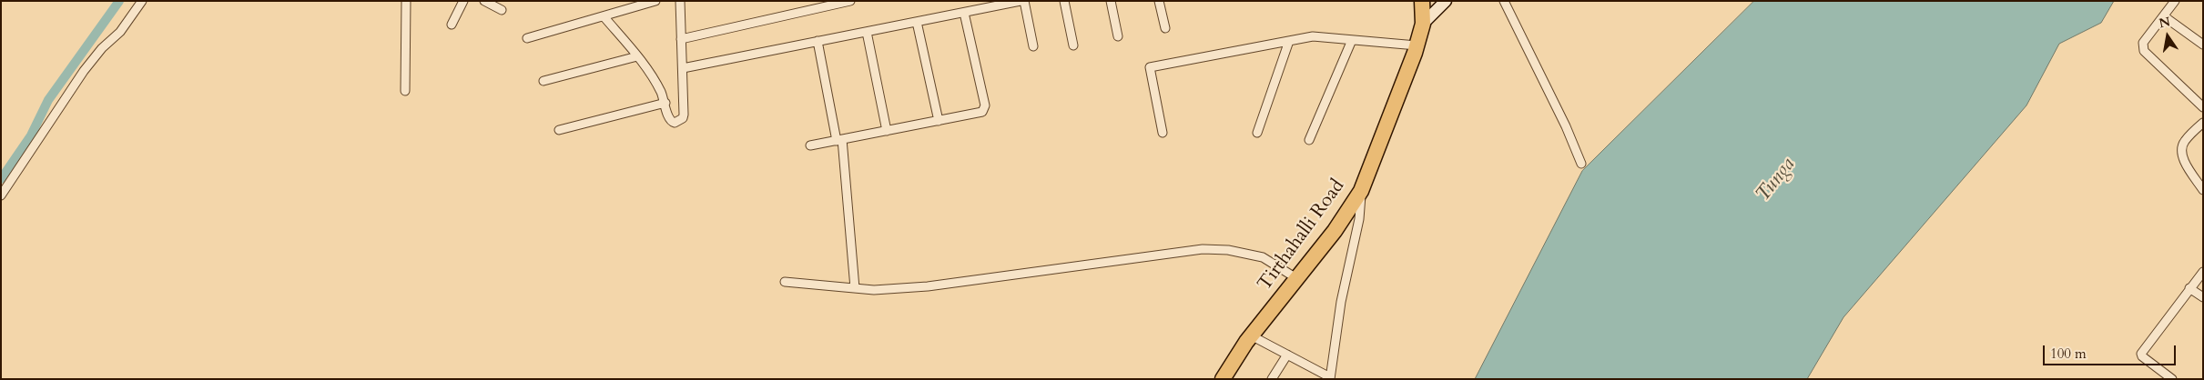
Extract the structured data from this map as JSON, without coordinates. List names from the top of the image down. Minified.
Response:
{"streets":{"highway":["Tirthahalli Road"]},"water":["Tunga"],"scale_bar":"100 m","north":"top"}
